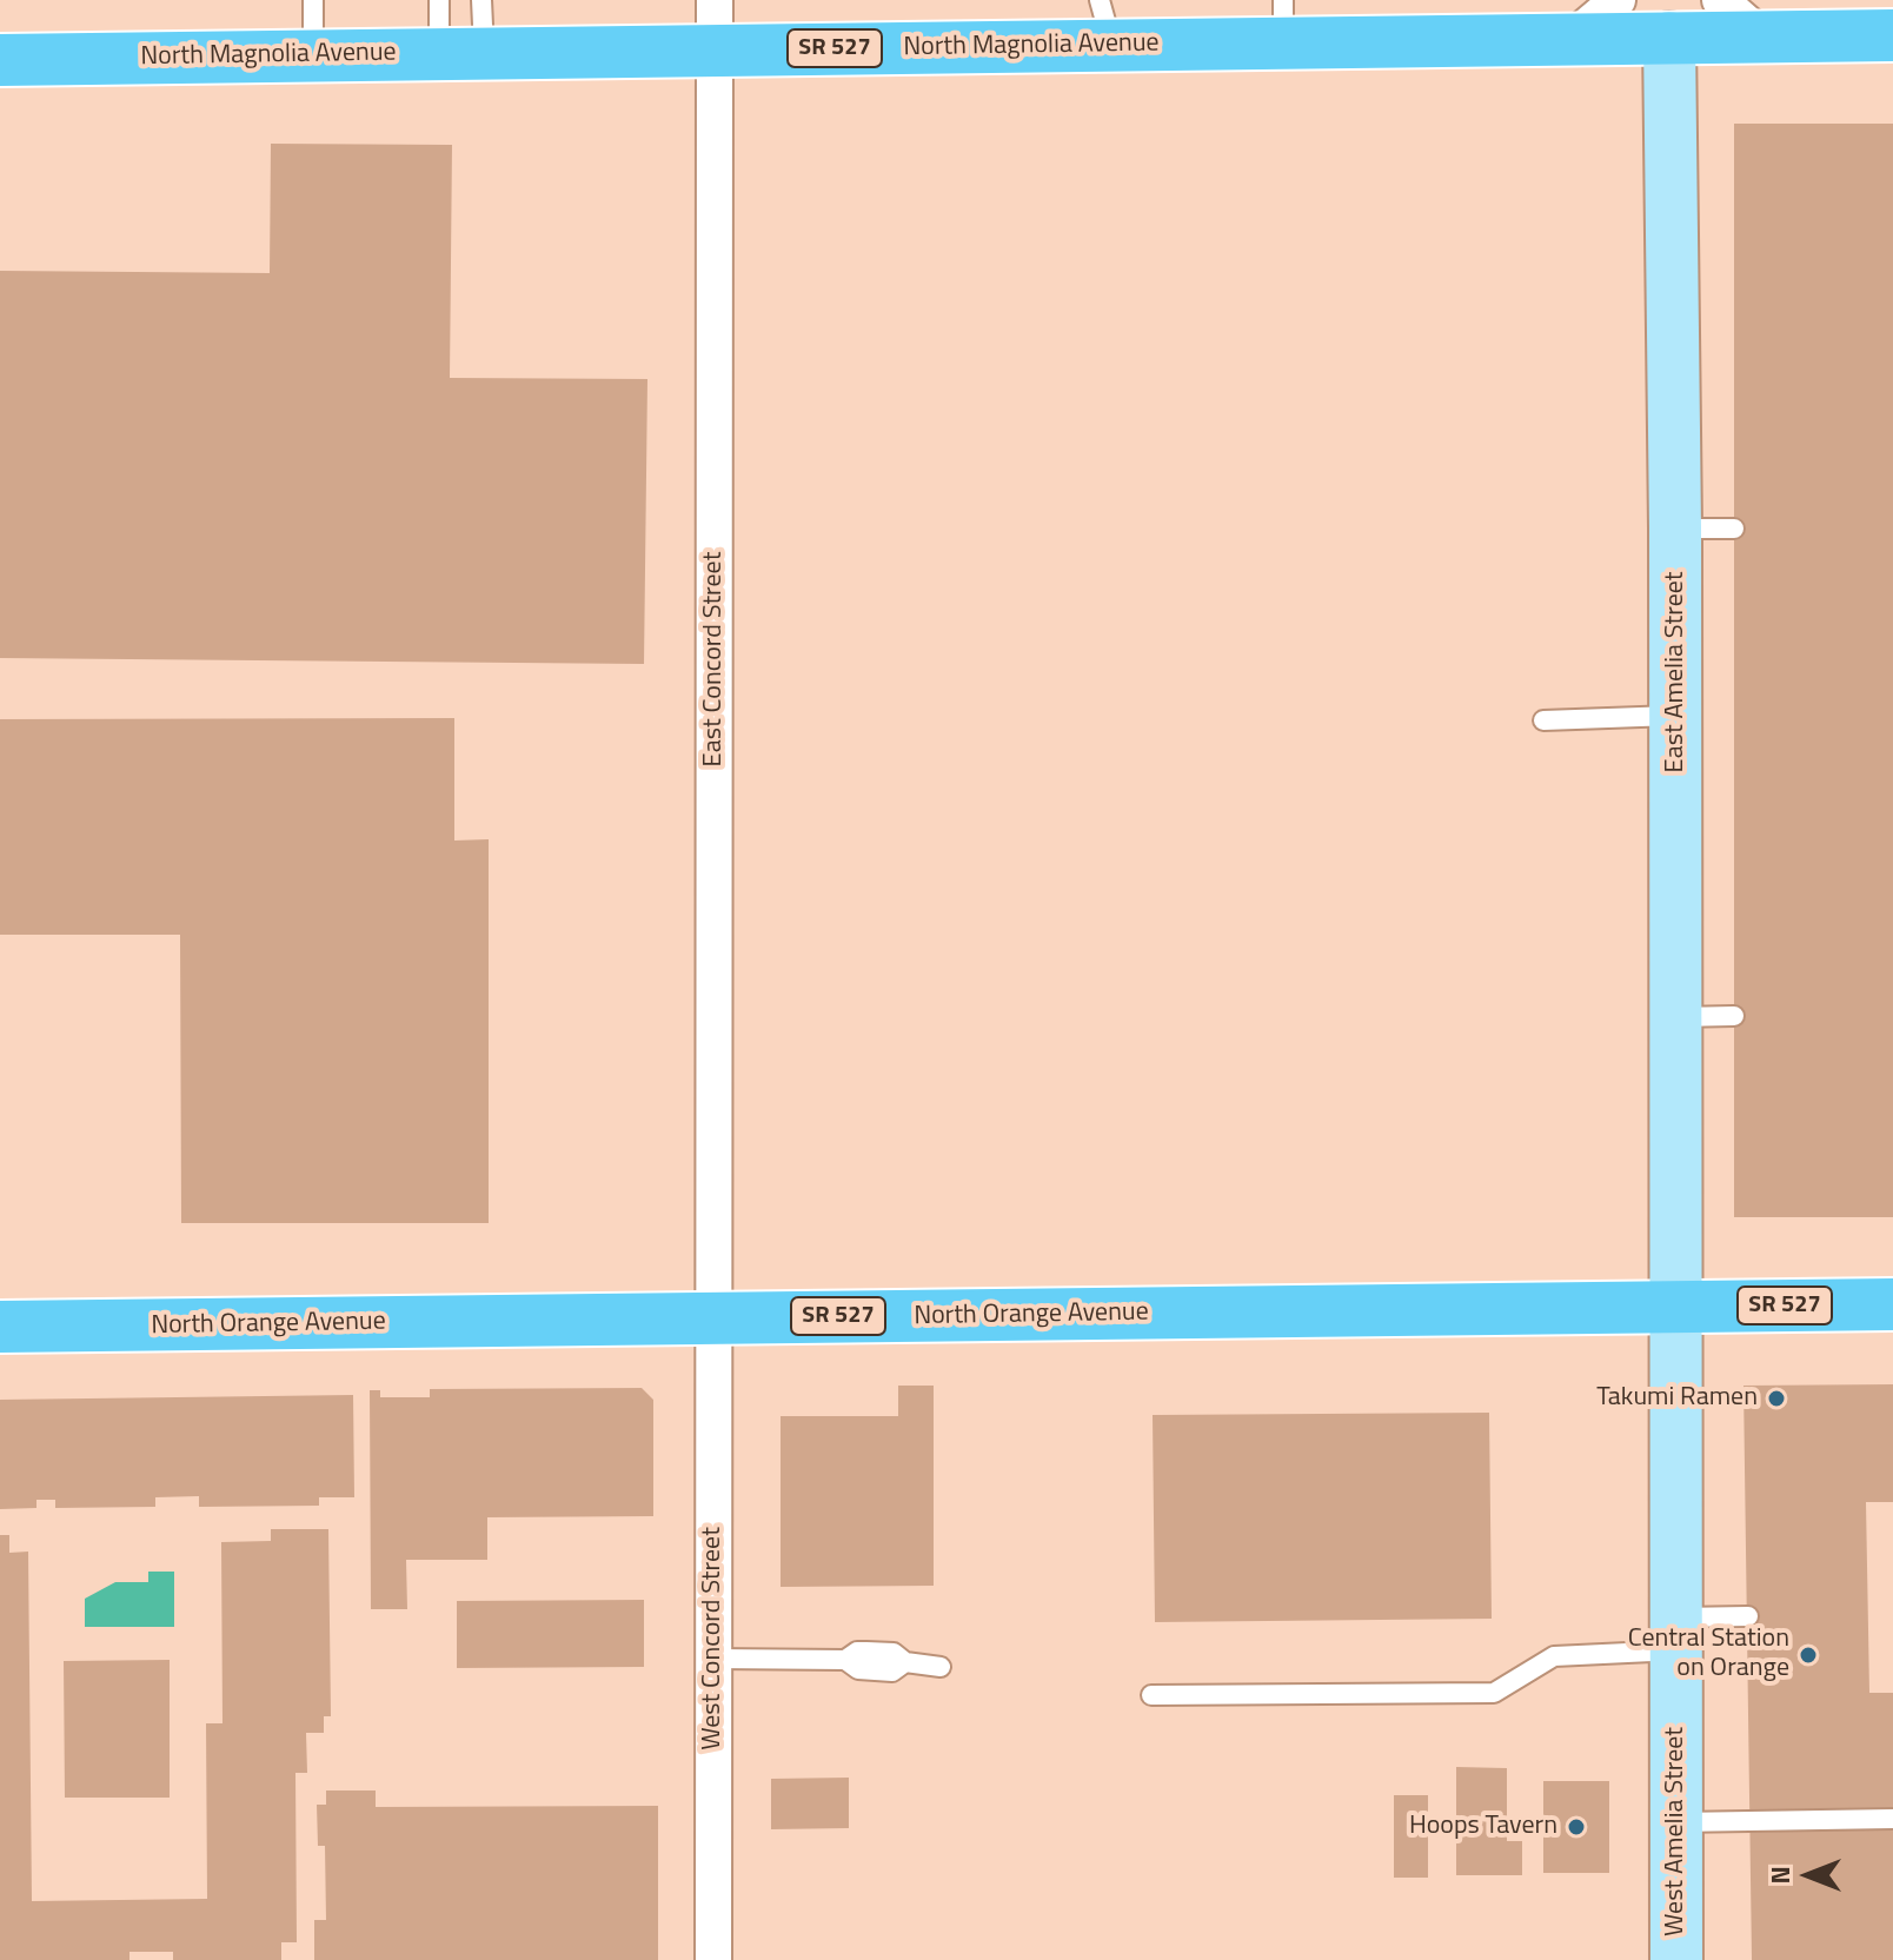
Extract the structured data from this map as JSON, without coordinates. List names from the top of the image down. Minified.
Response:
{"streets":{"main road":["North Magnolia Avenue","SR 527","North Orange Avenue"],"street":["East Concord Street","East Amelia Street","West Concord Street","West Amelia Street"]},"crossings":[["North Magnolia Avenue","East Concord Street"],["North Magnolia Avenue","East Amelia Street"],["East Concord Street","North Orange Avenue"],["East Concord Street","West Concord Street"],["East Amelia Street","North Orange Avenue"],["East Amelia Street","West Amelia Street"],["North Orange Avenue","West Concord Street"],["North Orange Avenue","West Amelia Street"]],"places":["Takumi Ramen","Central Station on Orange","Hoops Tavern"],"north":"left"}
